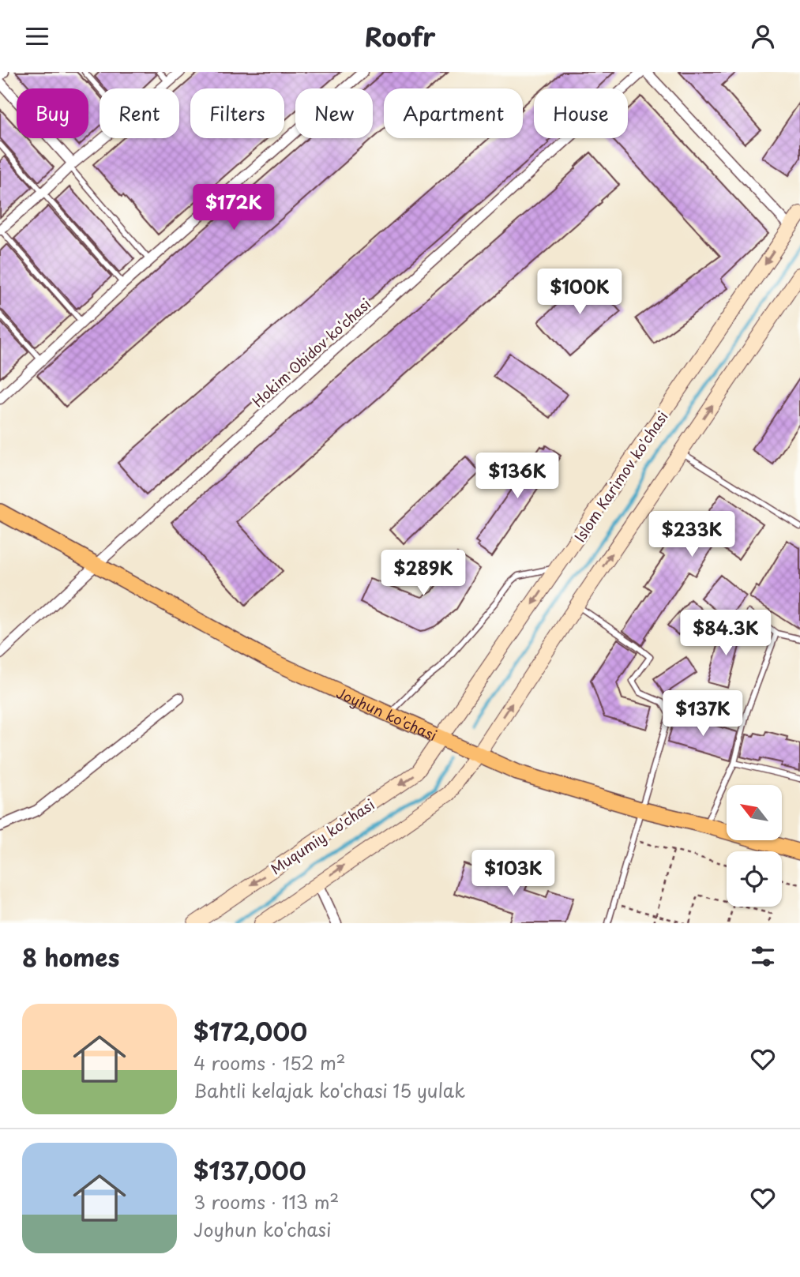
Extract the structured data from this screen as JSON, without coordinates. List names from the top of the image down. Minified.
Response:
{"streets":{"main road":["Islom Karimov ko'chasi","Joyhun ko'chasi","Muqumiy ko'chasi"],"street":["Hokim Obidov ko'chasi"]},"crossings":[["Hokim Obidov ko'chasi","Joyhun ko'chasi"],["Islom Karimov ko'chasi","Joyhun ko'chasi"],["Islom Karimov ko'chasi","Muqumiy ko'chasi"],["Joyhun ko'chasi","Muqumiy ko'chasi"]],"north":"top left","page":{"header":"Roofr","chip":["Buy","Rent","Filters","New","Apartment","House"],"price":["$172K","$100K","$136K","$233K","$289K","$84.3K","$137K","$103K"],"heading":"8 homes","list":[{"name":"$172,000","note":"4 rooms · 152 m² · Bahtli kelajak ko'chasi 15 yulak"},{"name":"$137,000","note":"3 rooms · 113 m² · Joyhun ko'chasi"}]}}
